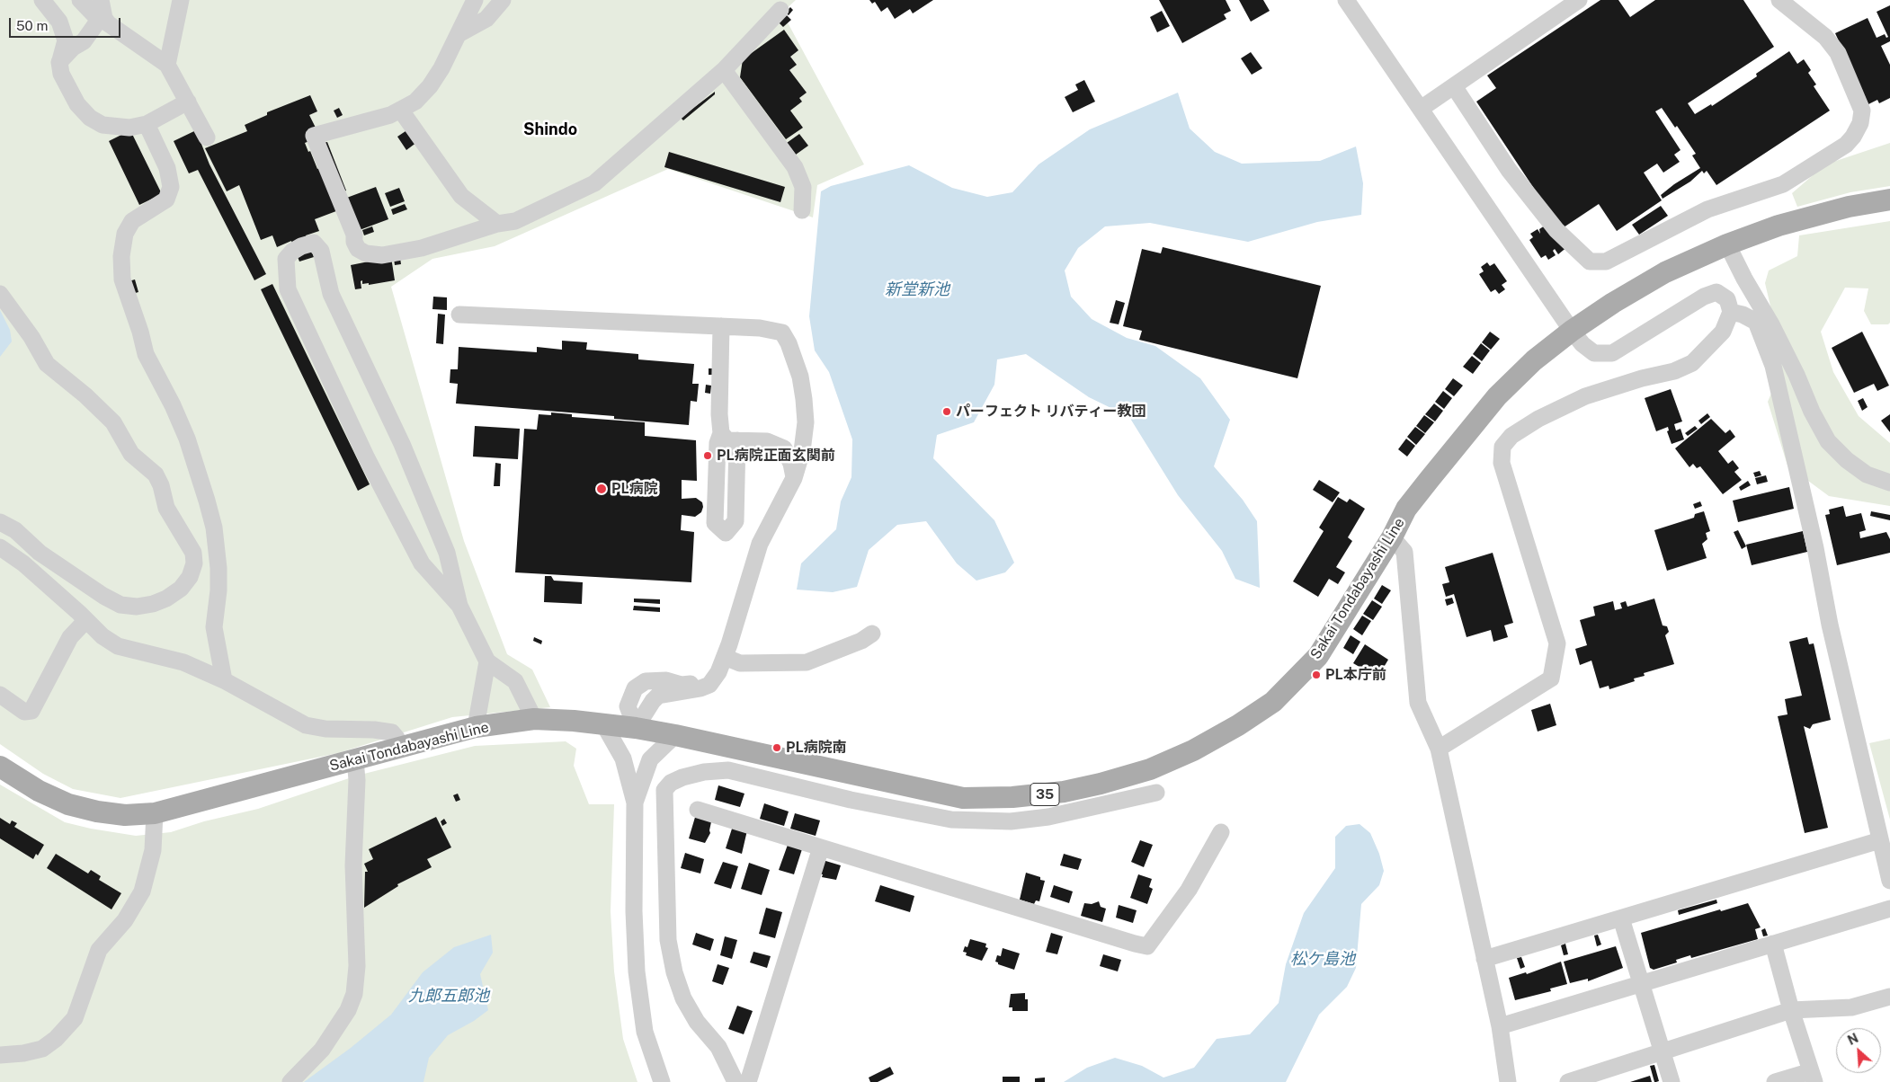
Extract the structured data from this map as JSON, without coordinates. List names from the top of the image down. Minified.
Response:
{"streets":{"main road":["Sakai Tondabayashi Line","35"]},"districts":["Shindo"],"water":["新堂新池","松ケ島池","九郎五郎池"],"places":["パーフェクト リバティー教団","PL病院正面玄関前","PL病院","PL本庁前","PL病院南"],"scale_bar":"50 m","north":"top left"}
